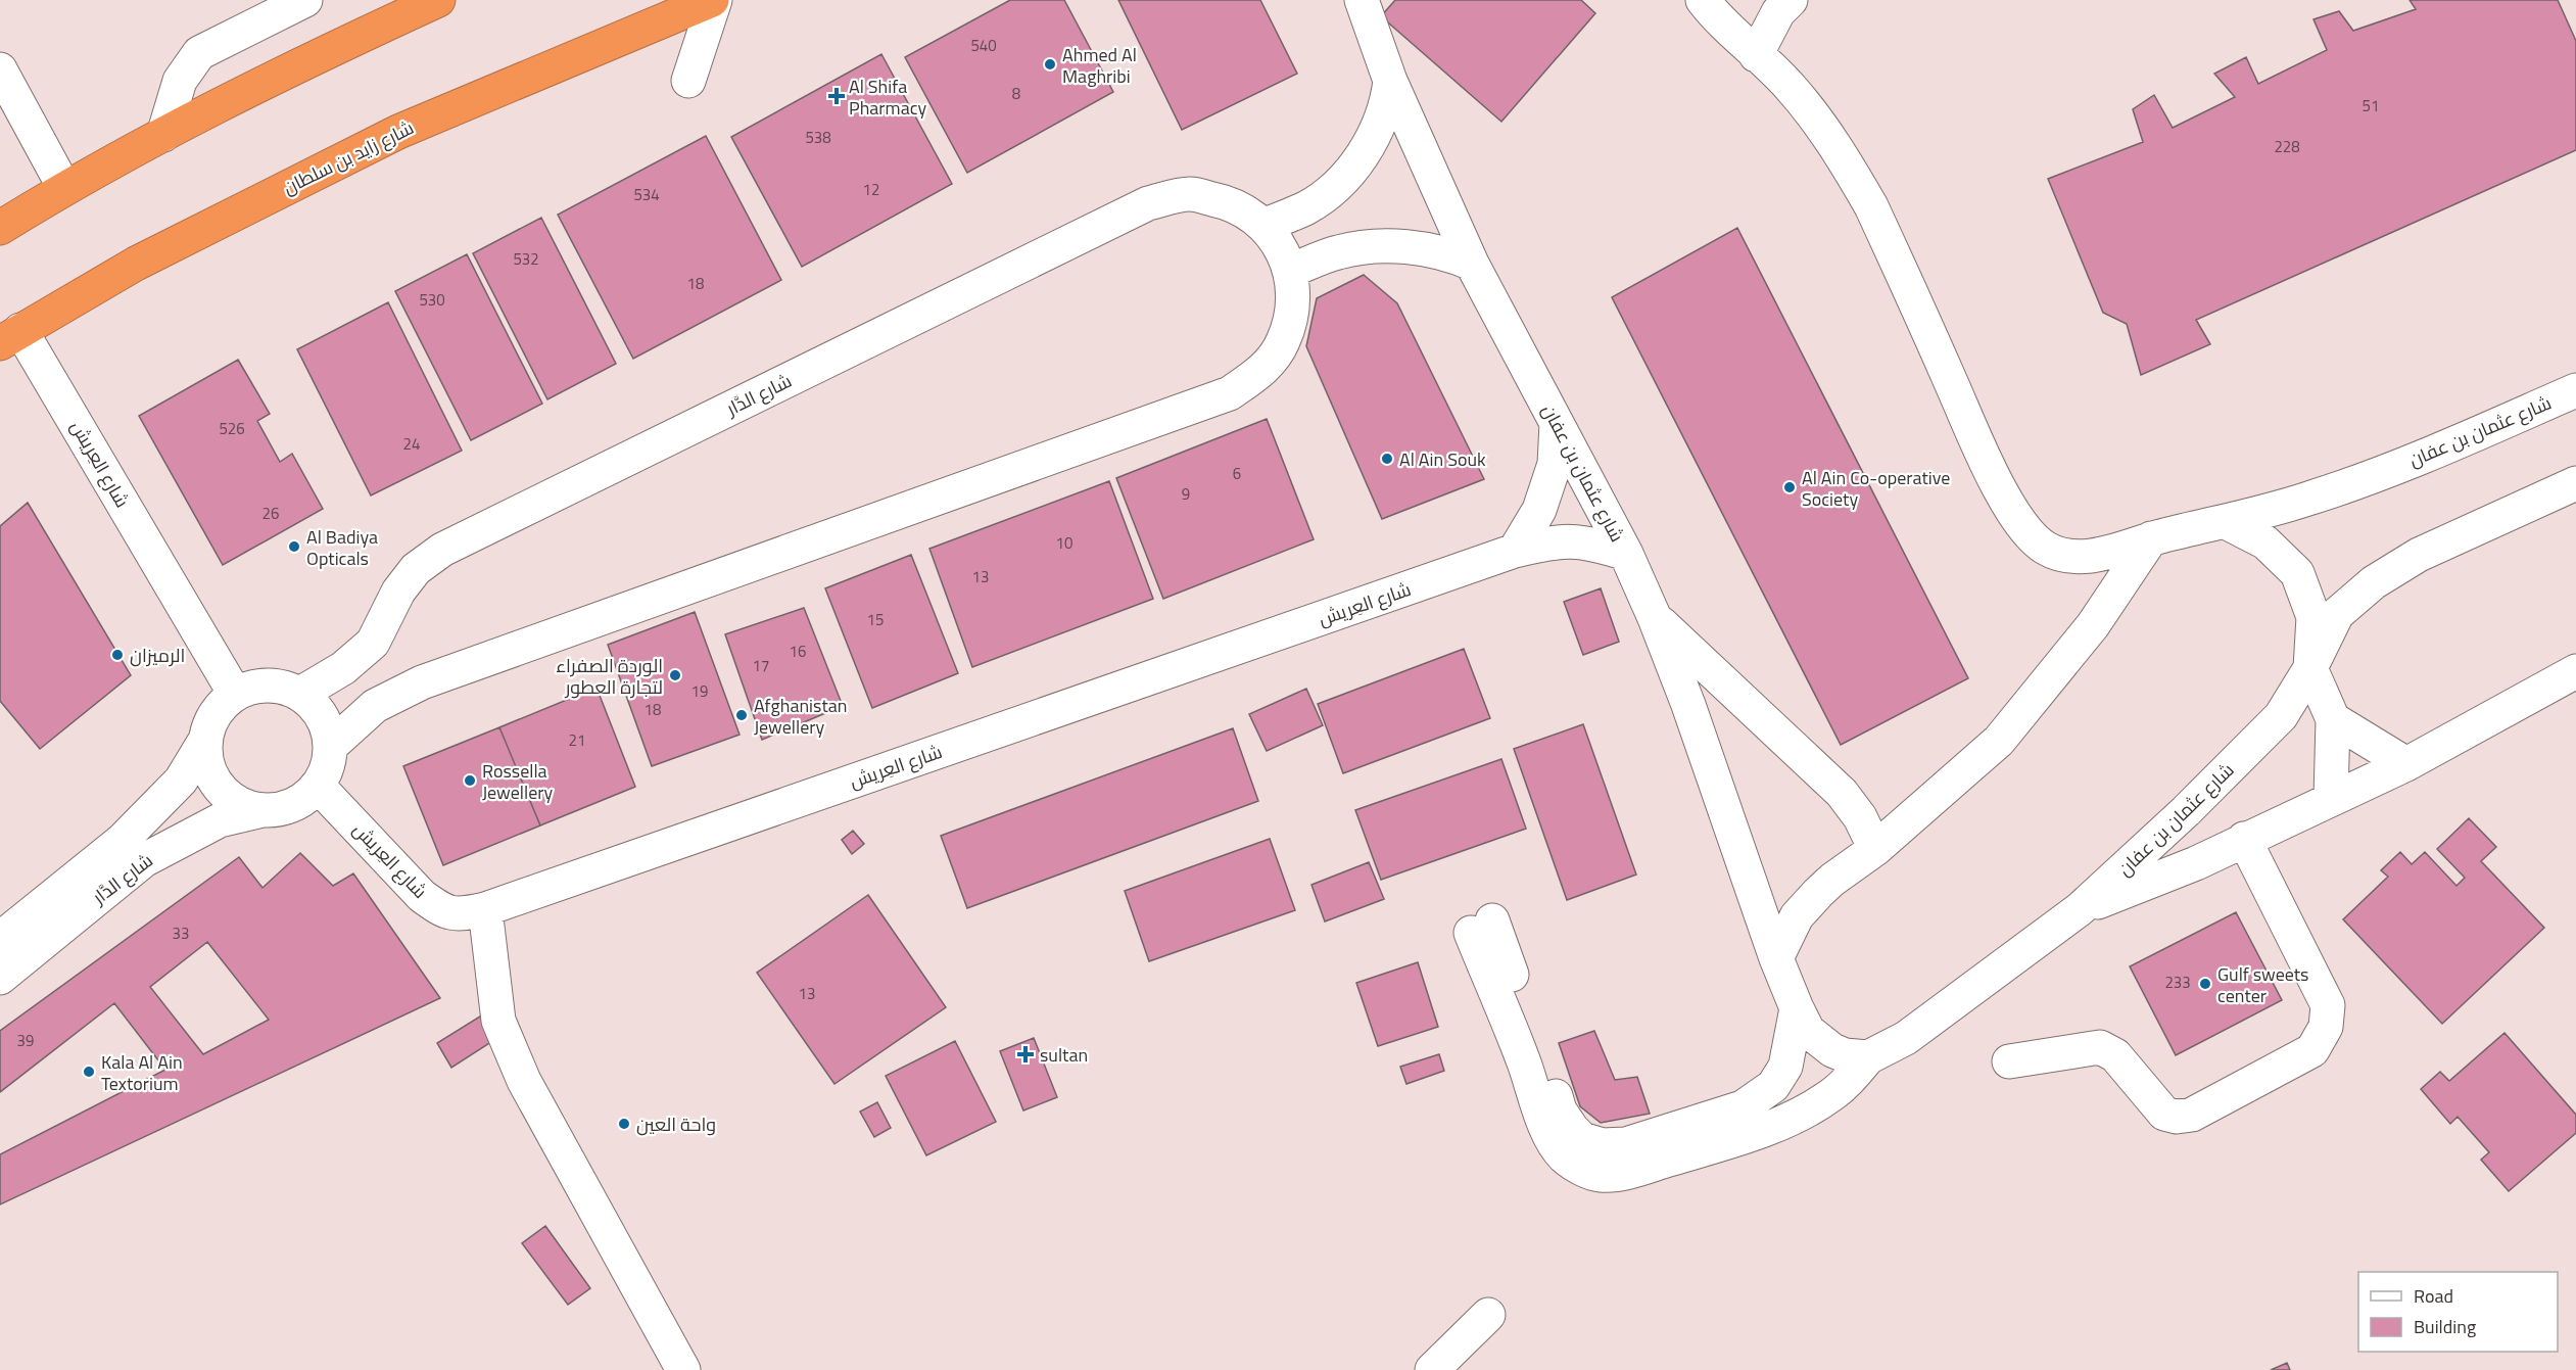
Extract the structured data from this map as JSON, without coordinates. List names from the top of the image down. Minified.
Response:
{"streets":{"highway":["شارع زايد بن سلطان"],"street":["شارع الدَّار","شارع عثمان بن عفان","شارع العِريش"]},"crossings":[["شارع زايد بن سلطان","شارع العِريش"],["شارع الدَّار","شارع العِريش"],["شارع عثمان بن عفان","شارع العِريش"]],"places":{"other":["Ahmed Al Maghribi","Al Ain Souk","Al Ain Co-operative Society","Al Badiya Opticals","الرميزان","الوردة الصفراء لتجارة العطور","Afghanistan Jewellery","Rossella Jewellery","Gulf sweets center","Kala Al Ain Textorium","واحة العين"],"health":["Al Shifa Pharmacy","sultan"]},"house_numbers":["540","8","51","538","228","12","534","532","18","530","526","24","6","9","26","10","13","15","16","17","19","18","21","33","233","13","39"],"legend":["Road","Building"]}
